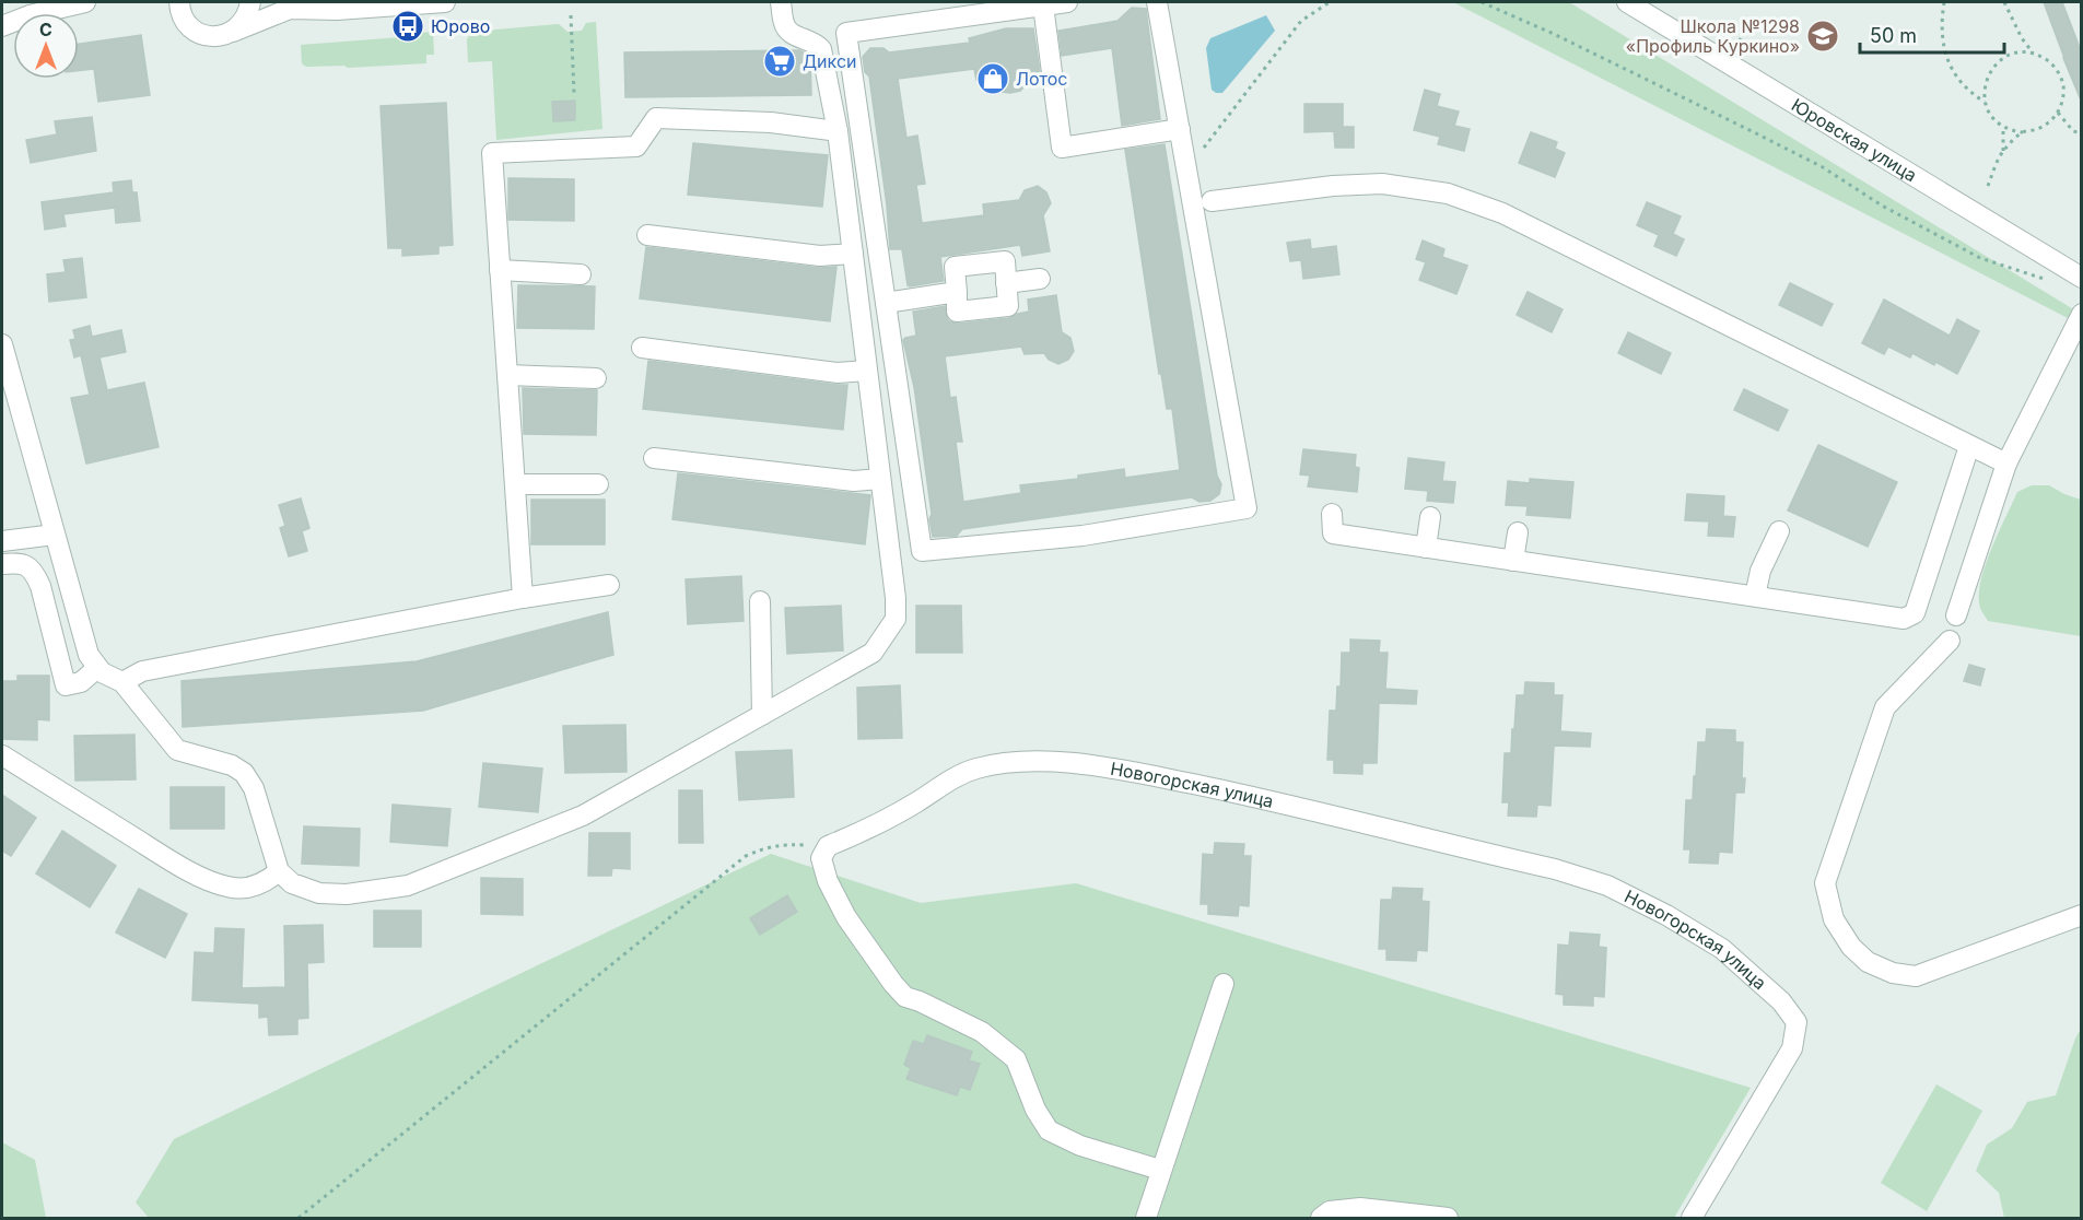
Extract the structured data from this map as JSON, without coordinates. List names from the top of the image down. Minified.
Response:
{"streets":{"street":["Юровская улица","Новогорская улица"]},"places":{"bus stop":["Юрово"],"school or university":["Школа №1298 «Профиль Куркино»"],"supermarket":["Дикси"],"shop":["Лотос"]},"scale_bar":"50 m","north":"top"}
